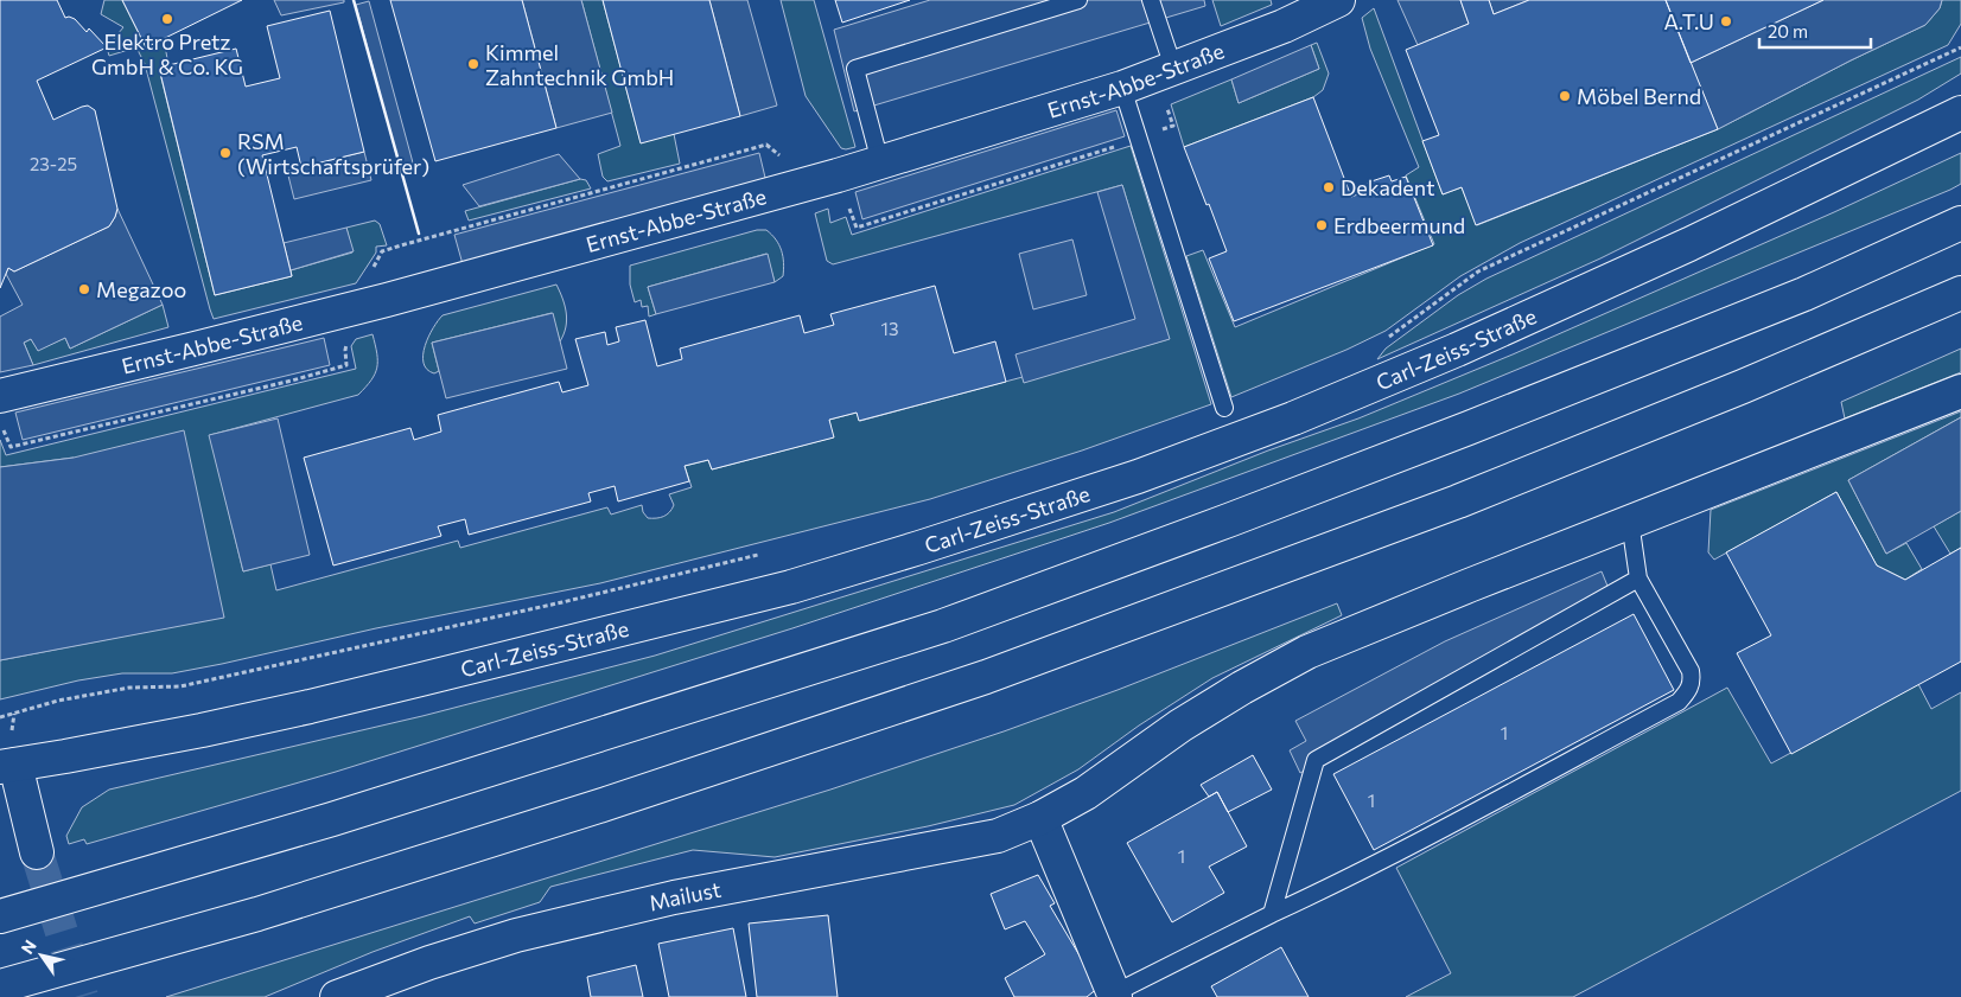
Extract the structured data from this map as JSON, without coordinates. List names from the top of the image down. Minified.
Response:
{"streets":{"main road":["Ernst-Abbe-Straße","Carl-Zeiss-Straße","Mailust"]},"places":["Elektro Pretz GmbH & Co. KG","A.T.U","Kimmel Zahntechnik GmbH","Möbel Bernd","RSM (Wirtschaftsprüfer)","Dekadent","Erdbeermund","Megazoo"],"house_numbers":["23-25","13","1","1","1"],"scale_bar":"20 m","north":"top left"}
